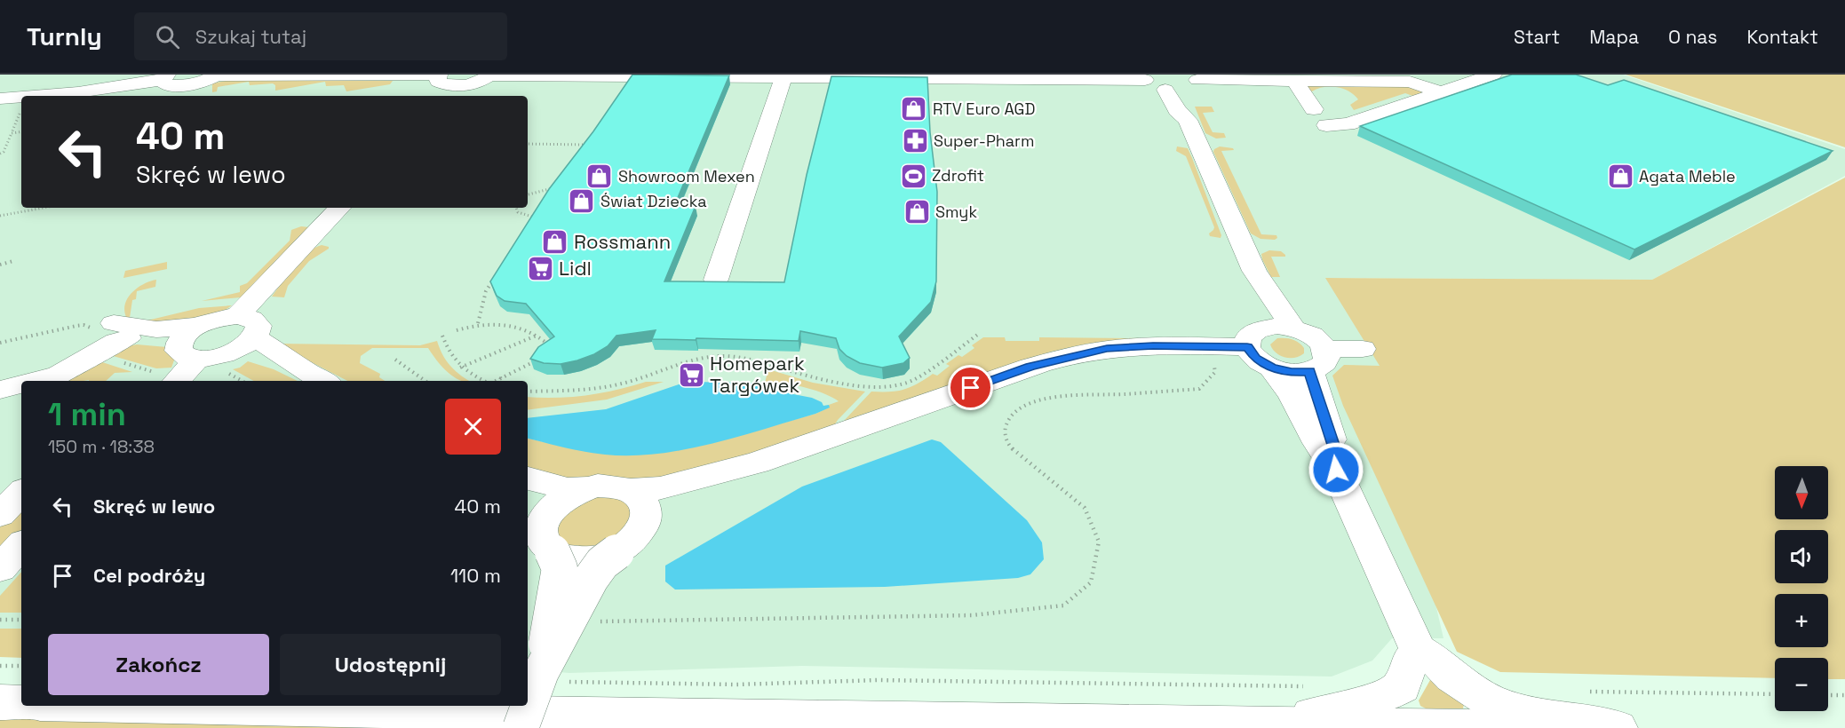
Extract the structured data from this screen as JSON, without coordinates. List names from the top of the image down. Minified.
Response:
{"places":{"shop":["RTV Euro AGD","Showroom Mexen","Agata Meble","Świat Dziecka","Smyk","Rossmann"],"pharmacy":["Super-Pharm"],"sports":["Zdrofit"],"supermarket":["Lidl","Homepark Targówek"]},"north":"bottom","page":{"header":"Turnly","search":"Szukaj tutaj","nav":["Start","Mapa","O nas","Kontakt"],"turn":["40 m","Skręć w lewo"],"heading":["1 min","150 m · 18:38"],"map_buttons":["+","−"],"list":[{"name":"Skręć w lewo","value":"40 m"},{"name":"Cel podróży","value":"110 m"}],"buttons":["Zakończ","Udostępnij"]}}
